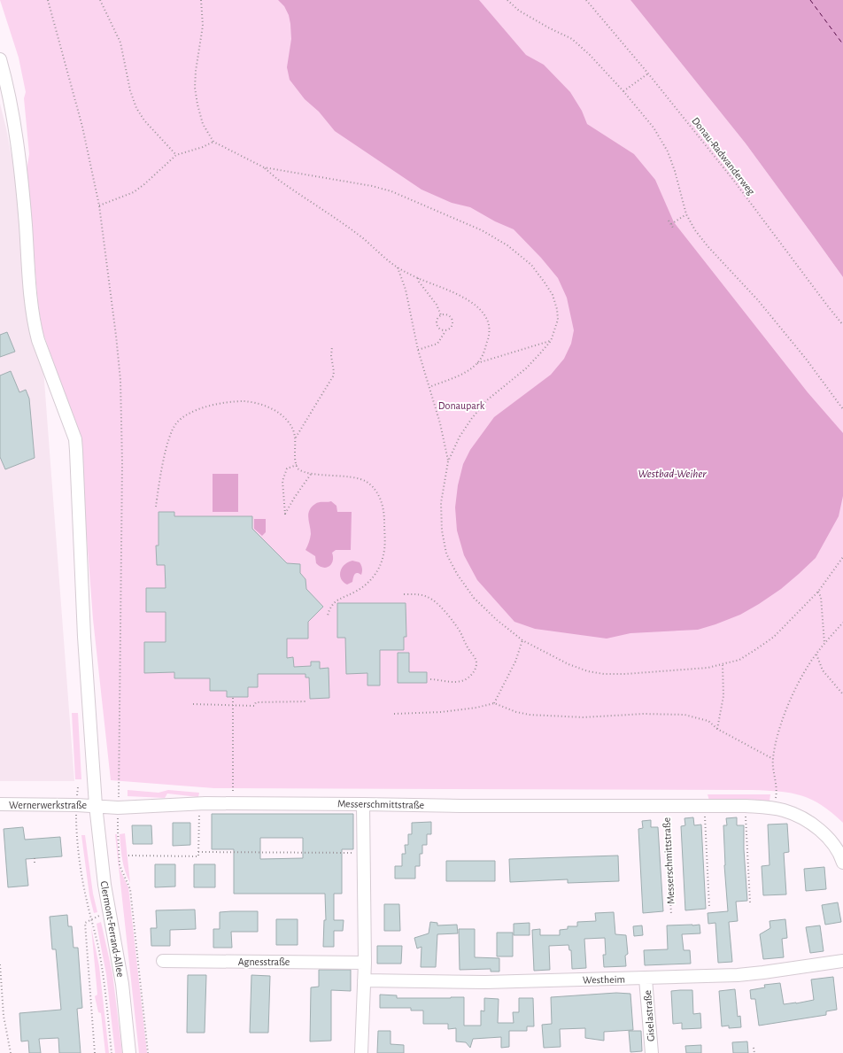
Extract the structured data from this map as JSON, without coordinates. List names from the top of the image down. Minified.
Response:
{"streets":{"street":["Messerschmittstraße","Wernerwerkstraße","Clermont-Ferrand-Allee","Agnesstraße","Westheim","Giselastraße"],"path":["Donau-Radwanderweg"]},"crossings":[["Messerschmittstraße","Wernerwerkstraße"],["Messerschmittstraße","Clermont-Ferrand-Allee"],["Wernerwerkstraße","Clermont-Ferrand-Allee"],["Westheim","Giselastraße"]],"water":["Westbad-Weiher"],"parks":["Donaupark"]}
